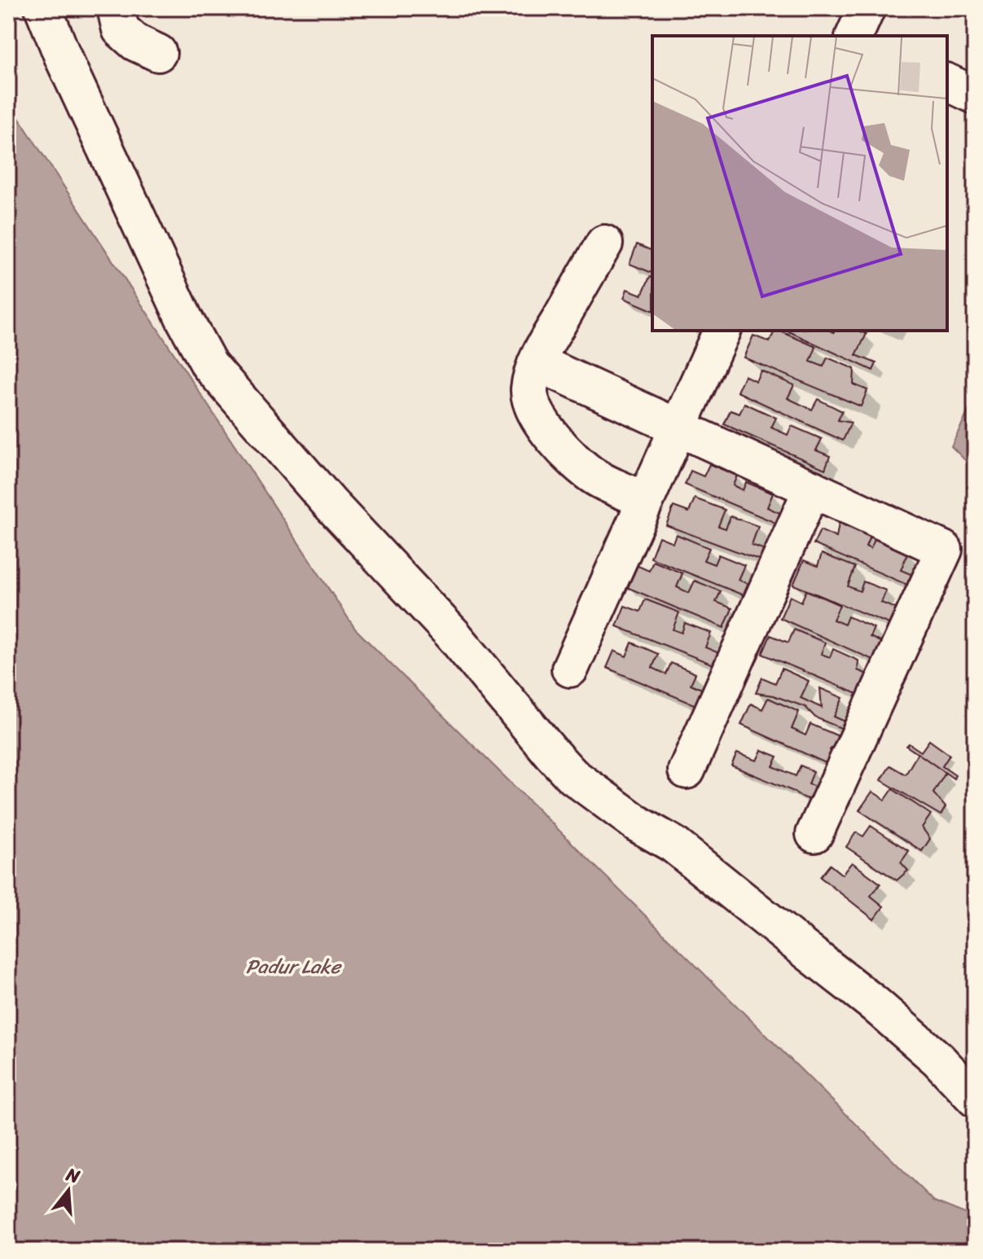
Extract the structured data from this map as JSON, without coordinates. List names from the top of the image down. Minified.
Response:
{"water":["Padur Lake"],"north":"top"}
